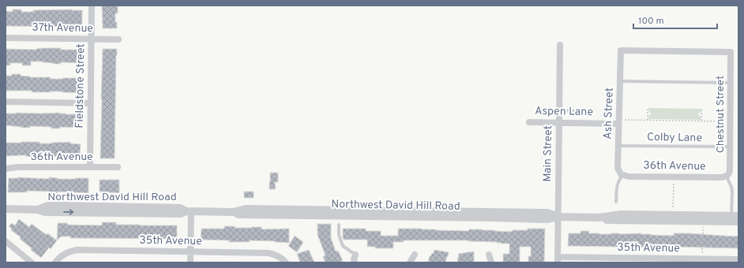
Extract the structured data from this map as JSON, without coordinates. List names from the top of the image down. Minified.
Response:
{"streets":{"street":["37th Avenue","Fieldstone Street","Aspen Lane","Ash Street","Chestnut Street","Main Street","36th Avenue","Northwest David Hill Road","35th Avenue"],"lane":["Colby Lane"]},"crossings":[["37th Avenue","Fieldstone Street"],["Fieldstone Street","36th Avenue"],["Aspen Lane","Ash Street"],["Aspen Lane","Main Street"],["Ash Street","Chestnut Street"],["Ash Street","Colby Lane"],["Ash Street","36th Avenue"],["Chestnut Street","Colby Lane"],["Chestnut Street","36th Avenue"],["Main Street","Northwest David Hill Road"],["Main Street","35th Avenue"]],"scale_bar":"100 m"}
